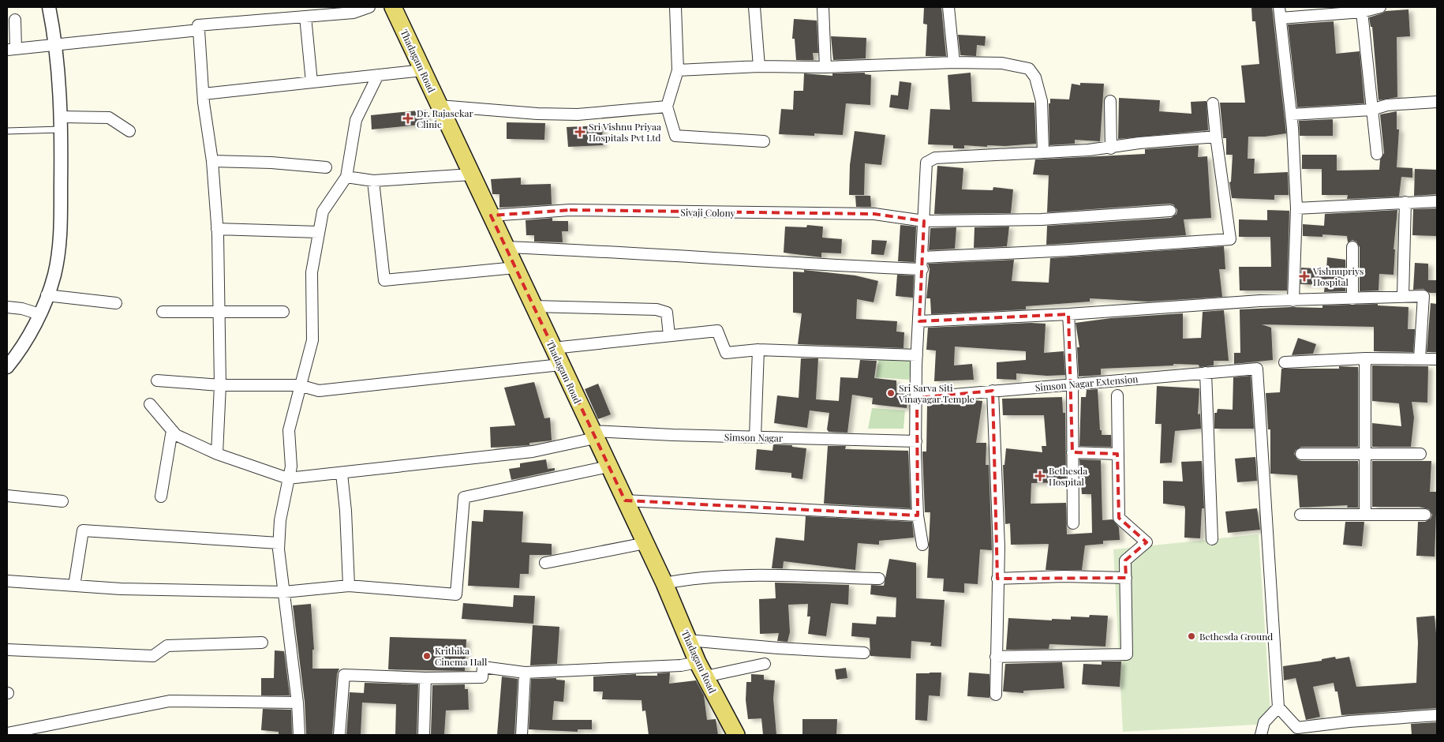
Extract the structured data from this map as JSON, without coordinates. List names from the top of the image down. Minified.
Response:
{"streets":{"main road":["Thadagam Road"],"street":["Sivaji Colony","Simson Nagar Extension","Simson Nagar"]},"crossings":[["Thadagam Road","Sivaji Colony"],["Thadagam Road","Simson Nagar"]],"places":{"health":["Dr. Rajasekar Clinic","Sri Vishnu Priyaa Hospitals Pvt Ltd","Vishnupriys Hospital","Bethesda Hospital"],"other":["Sri Sarva Siti Vinayagar Temple","Bethesda Ground","Krithika Cinema Hall"]}}
